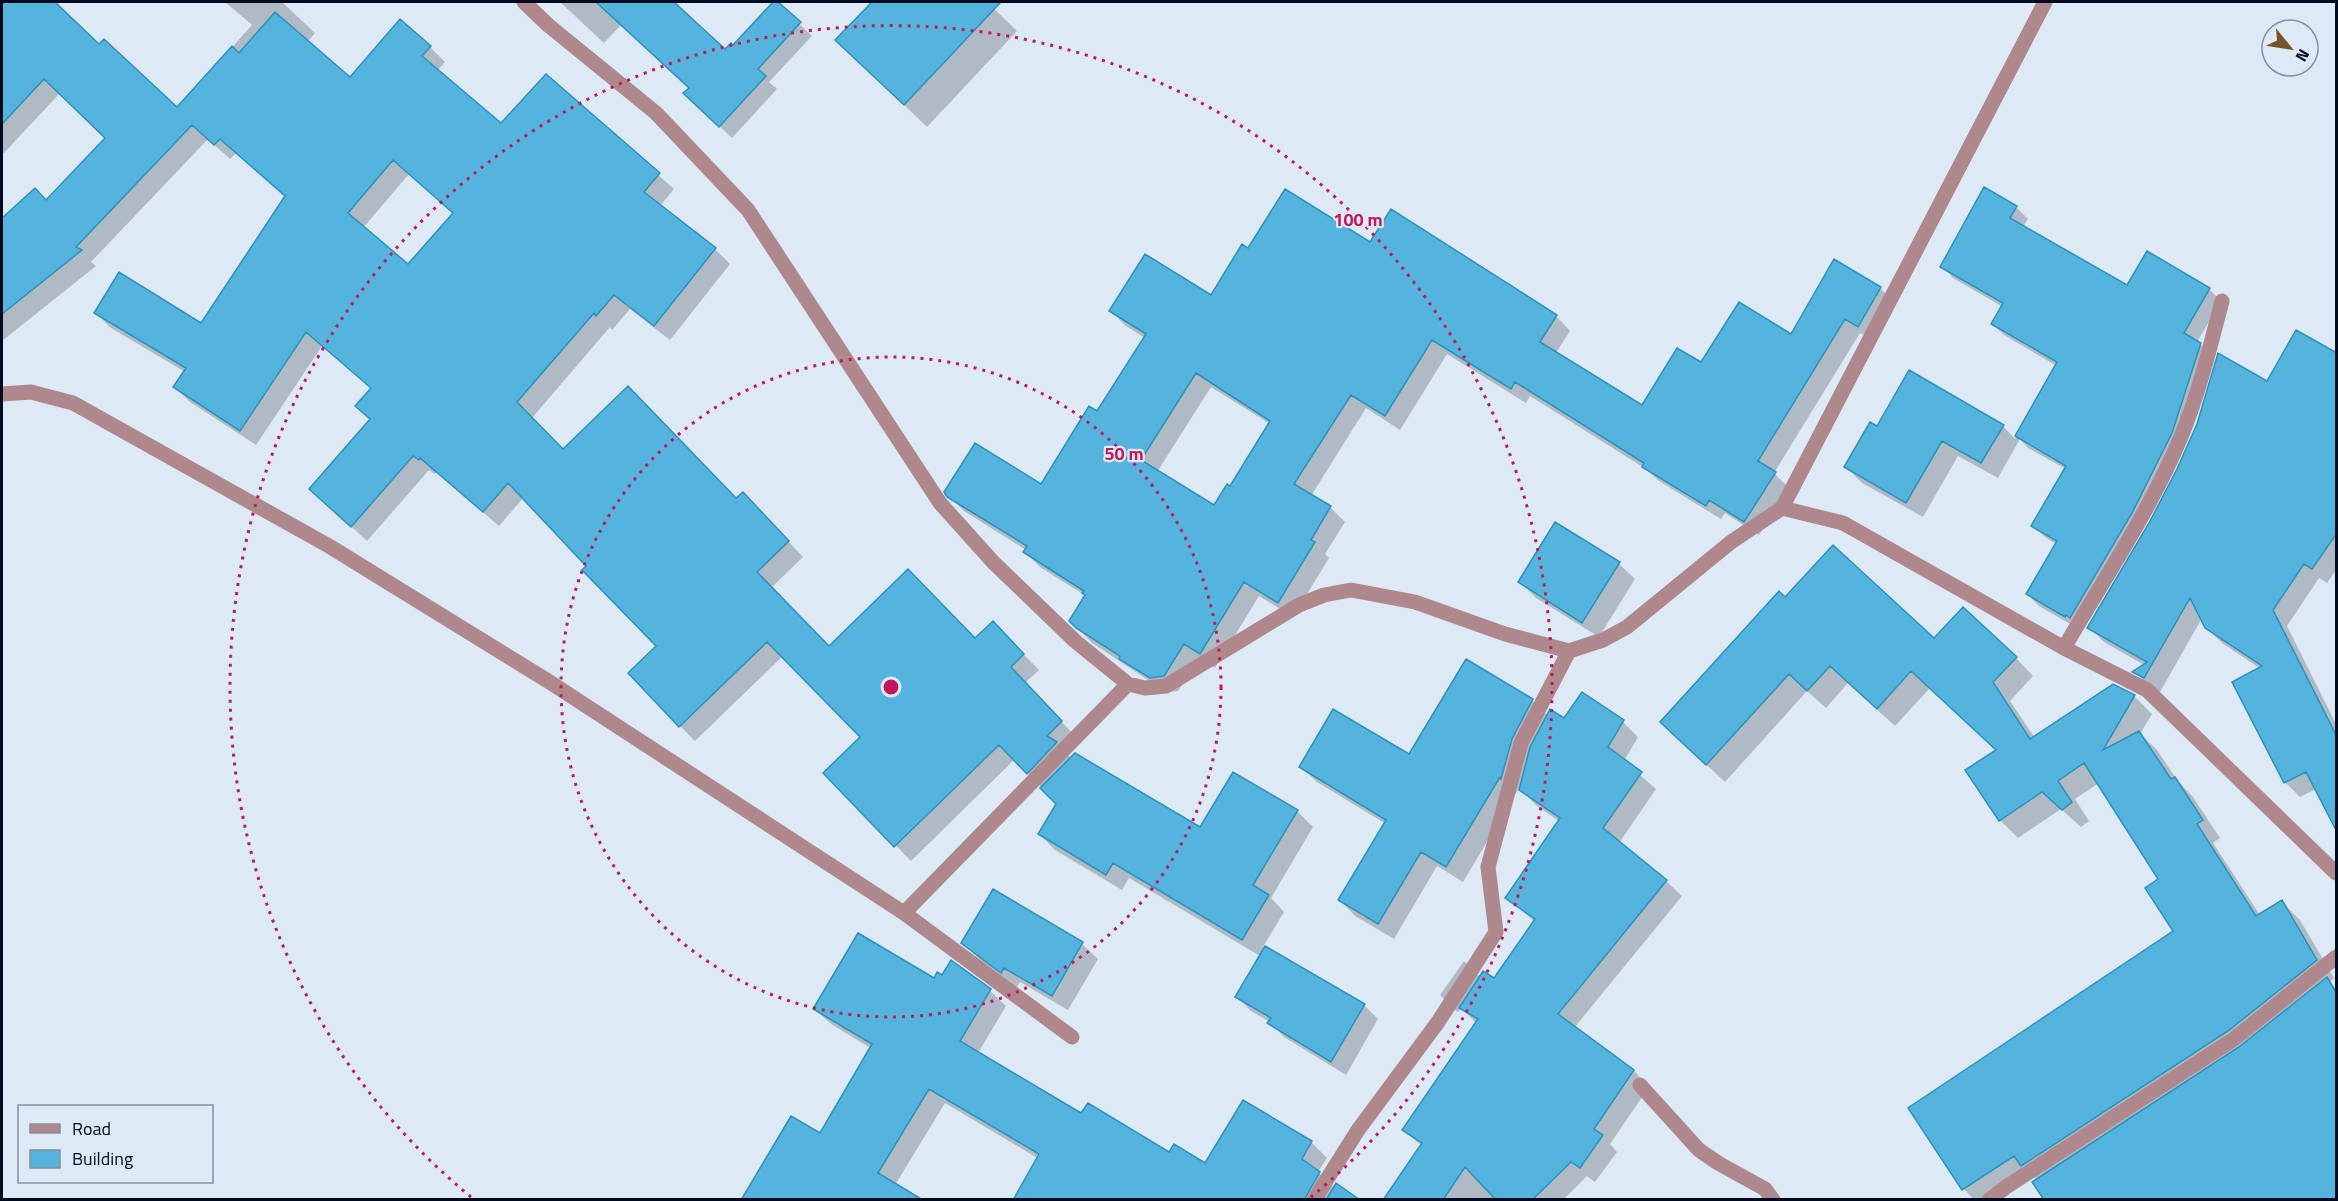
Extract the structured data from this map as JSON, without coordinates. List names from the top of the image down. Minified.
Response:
{"legend":["Road","Building"],"north":"bottom right","rings":["100 m","50 m"]}
